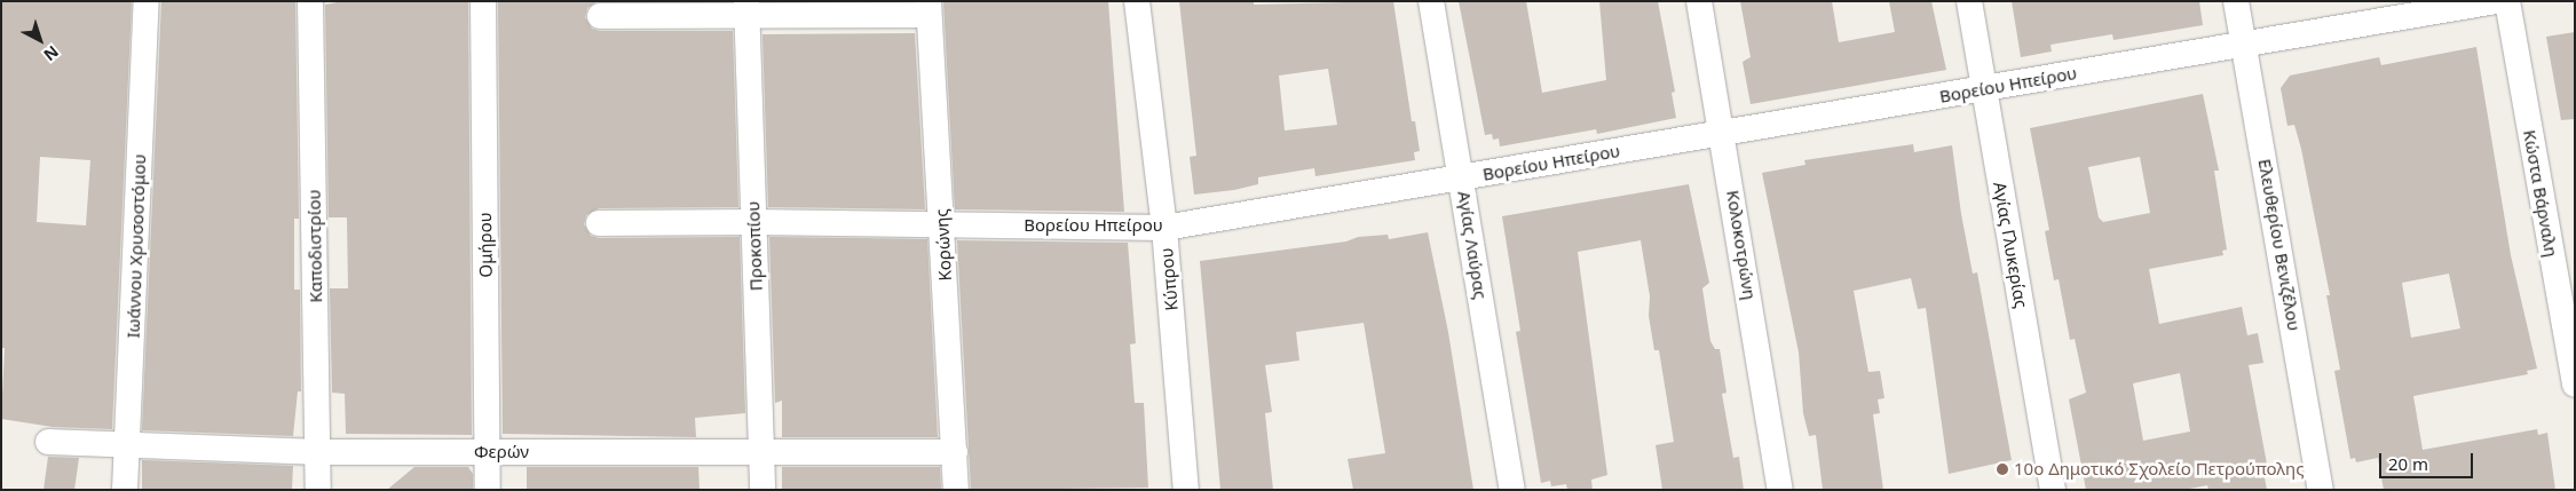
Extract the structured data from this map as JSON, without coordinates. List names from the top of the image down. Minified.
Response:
{"streets":{"street":["Βορείου Ηπείρου","Κώστα Βάρναλη","Ομήρου","Κορώνης","Αγίας Λαύρας","Κολοκοτρώνη","Αγίας Γλυκερίας","Ελευθερίου Βενιζέλου","Ιωάννου Χρυσοστόμου","Καποδιστρίου","Προκοπίου","Κύπρου","Φερών"]},"crossings":[["Βορείου Ηπείρου","Κορώνης"],["Βορείου Ηπείρου","Αγίας Λαύρας"],["Βορείου Ηπείρου","Κολοκοτρώνη"],["Βορείου Ηπείρου","Αγίας Γλυκερίας"],["Βορείου Ηπείρου","Ελευθερίου Βενιζέλου"],["Βορείου Ηπείρου","Προκοπίου"],["Βορείου Ηπείρου","Κύπρου"],["Ομήρου","Φερών"],["Κορώνης","Φερών"],["Ιωάννου Χρυσοστόμου","Φερών"],["Καποδιστρίου","Φερών"],["Προκοπίου","Φερών"]],"places":["10ο Δημοτικό Σχολείο Πετρούπολης"],"scale_bar":"20 m","north":"bottom right"}
